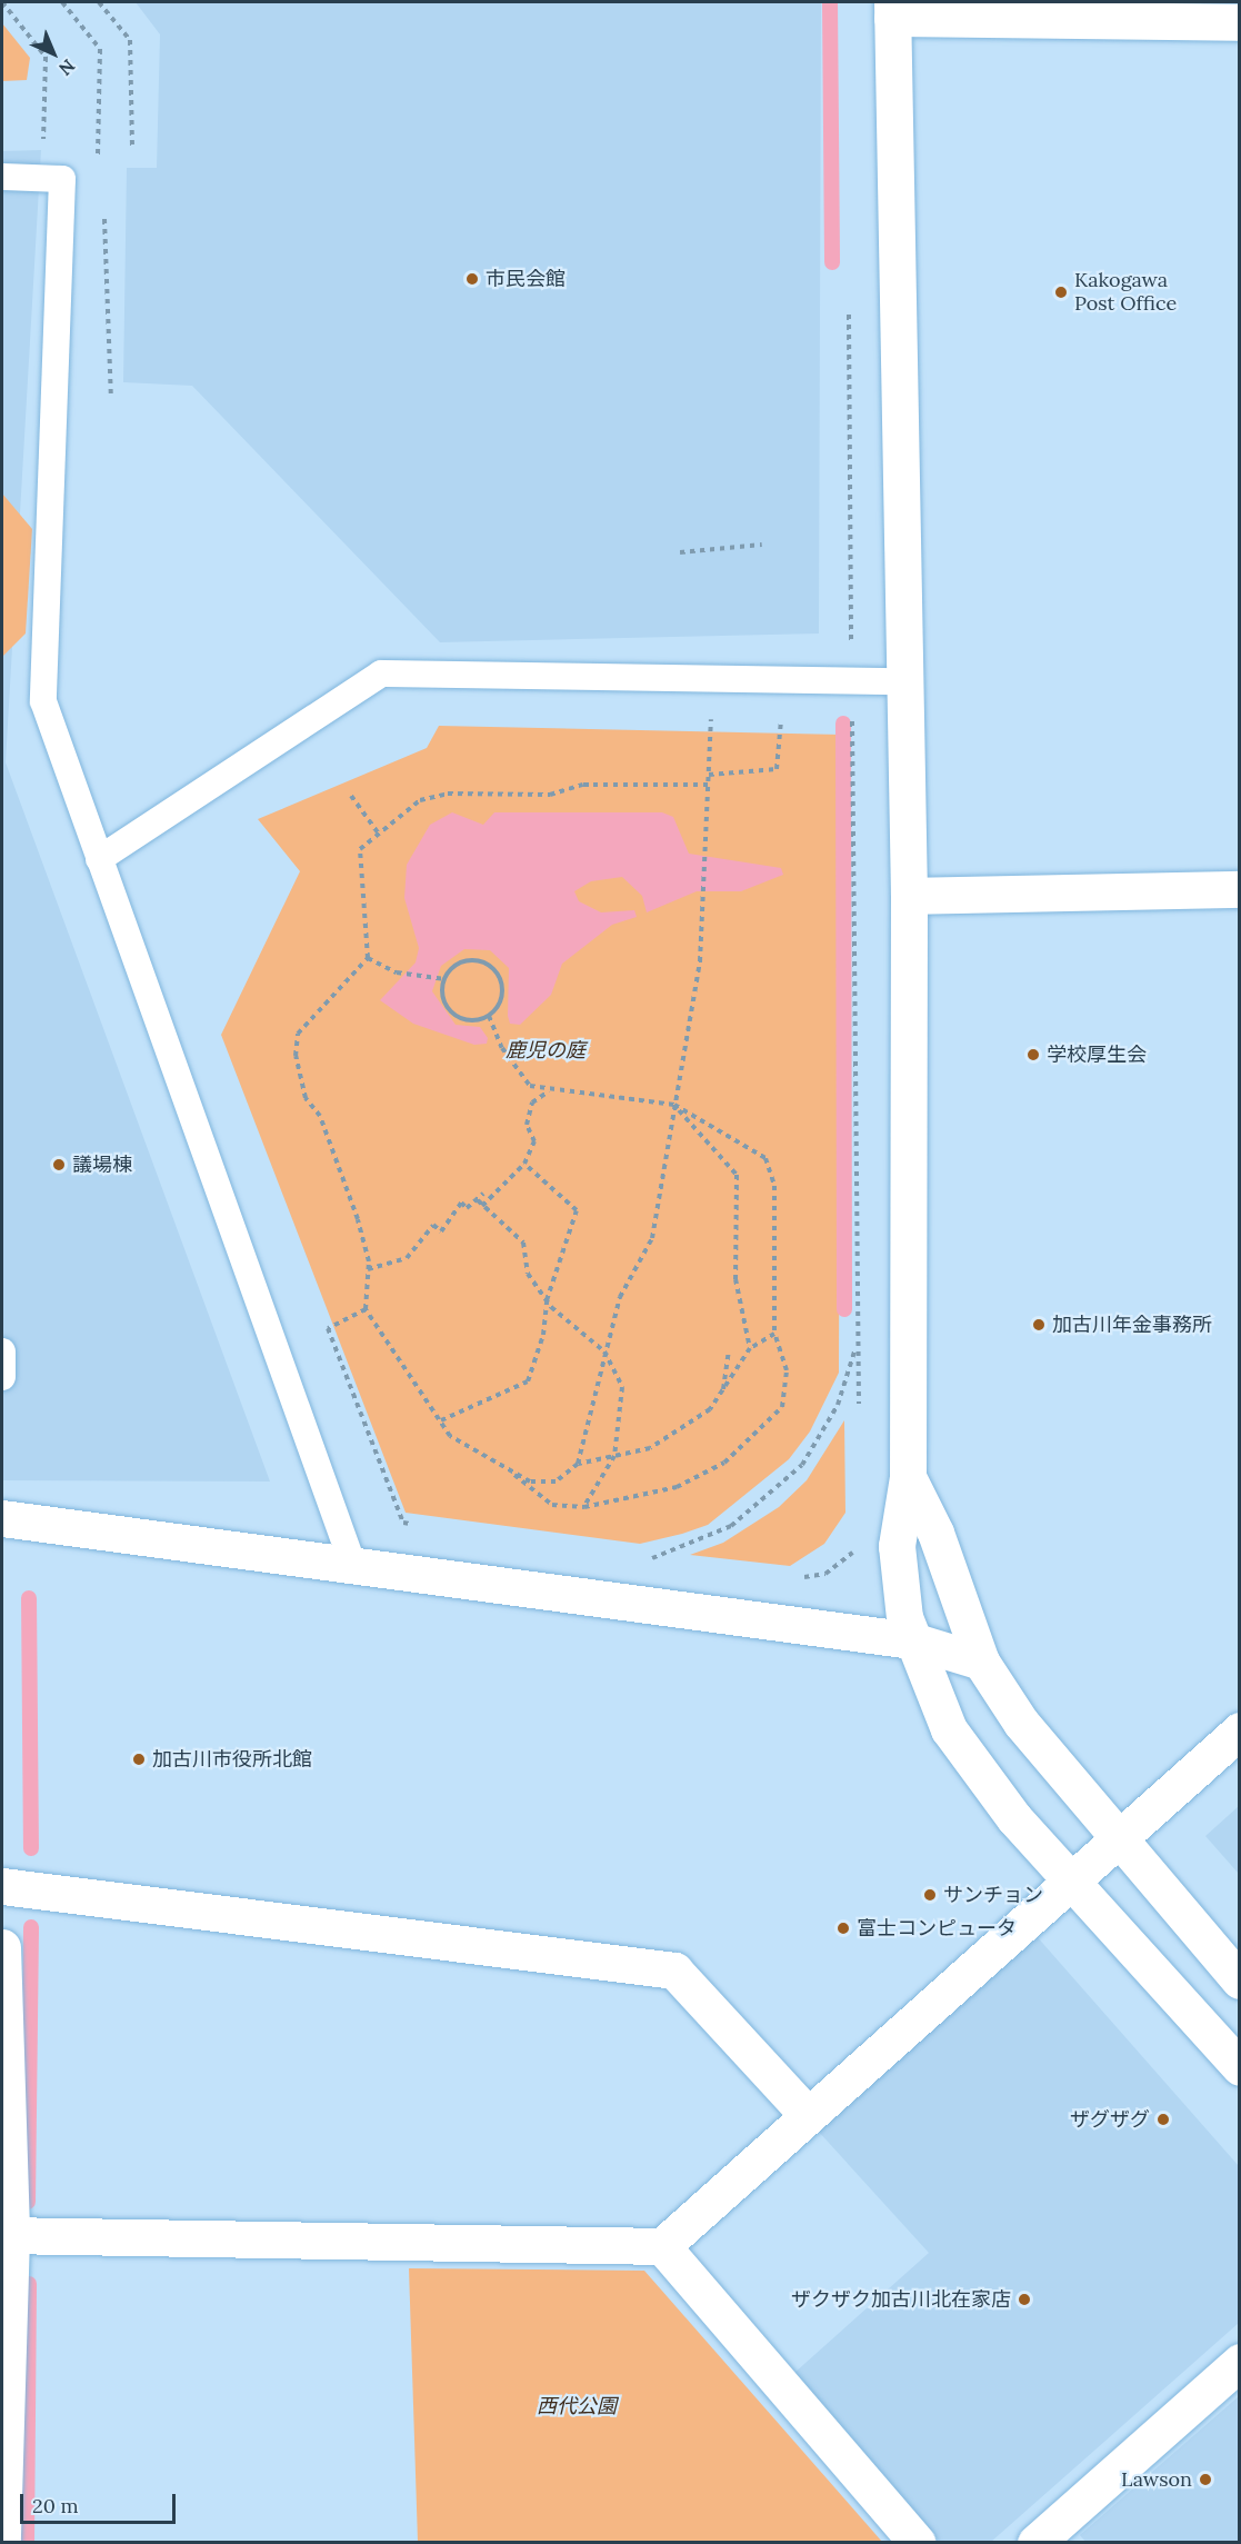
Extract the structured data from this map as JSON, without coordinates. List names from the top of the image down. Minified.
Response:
{"parks":["鹿児の庭","西代公園"],"places":["市民会館","Kakogawa Post Office","学校厚生会","議場棟","加古川年金事務所","加古川市役所北館","サンチョン","富士コンピュータ","ザグザグ","ザクザク加古川北在家店","Lawson"],"scale_bar":"20 m","north":"bottom right"}
